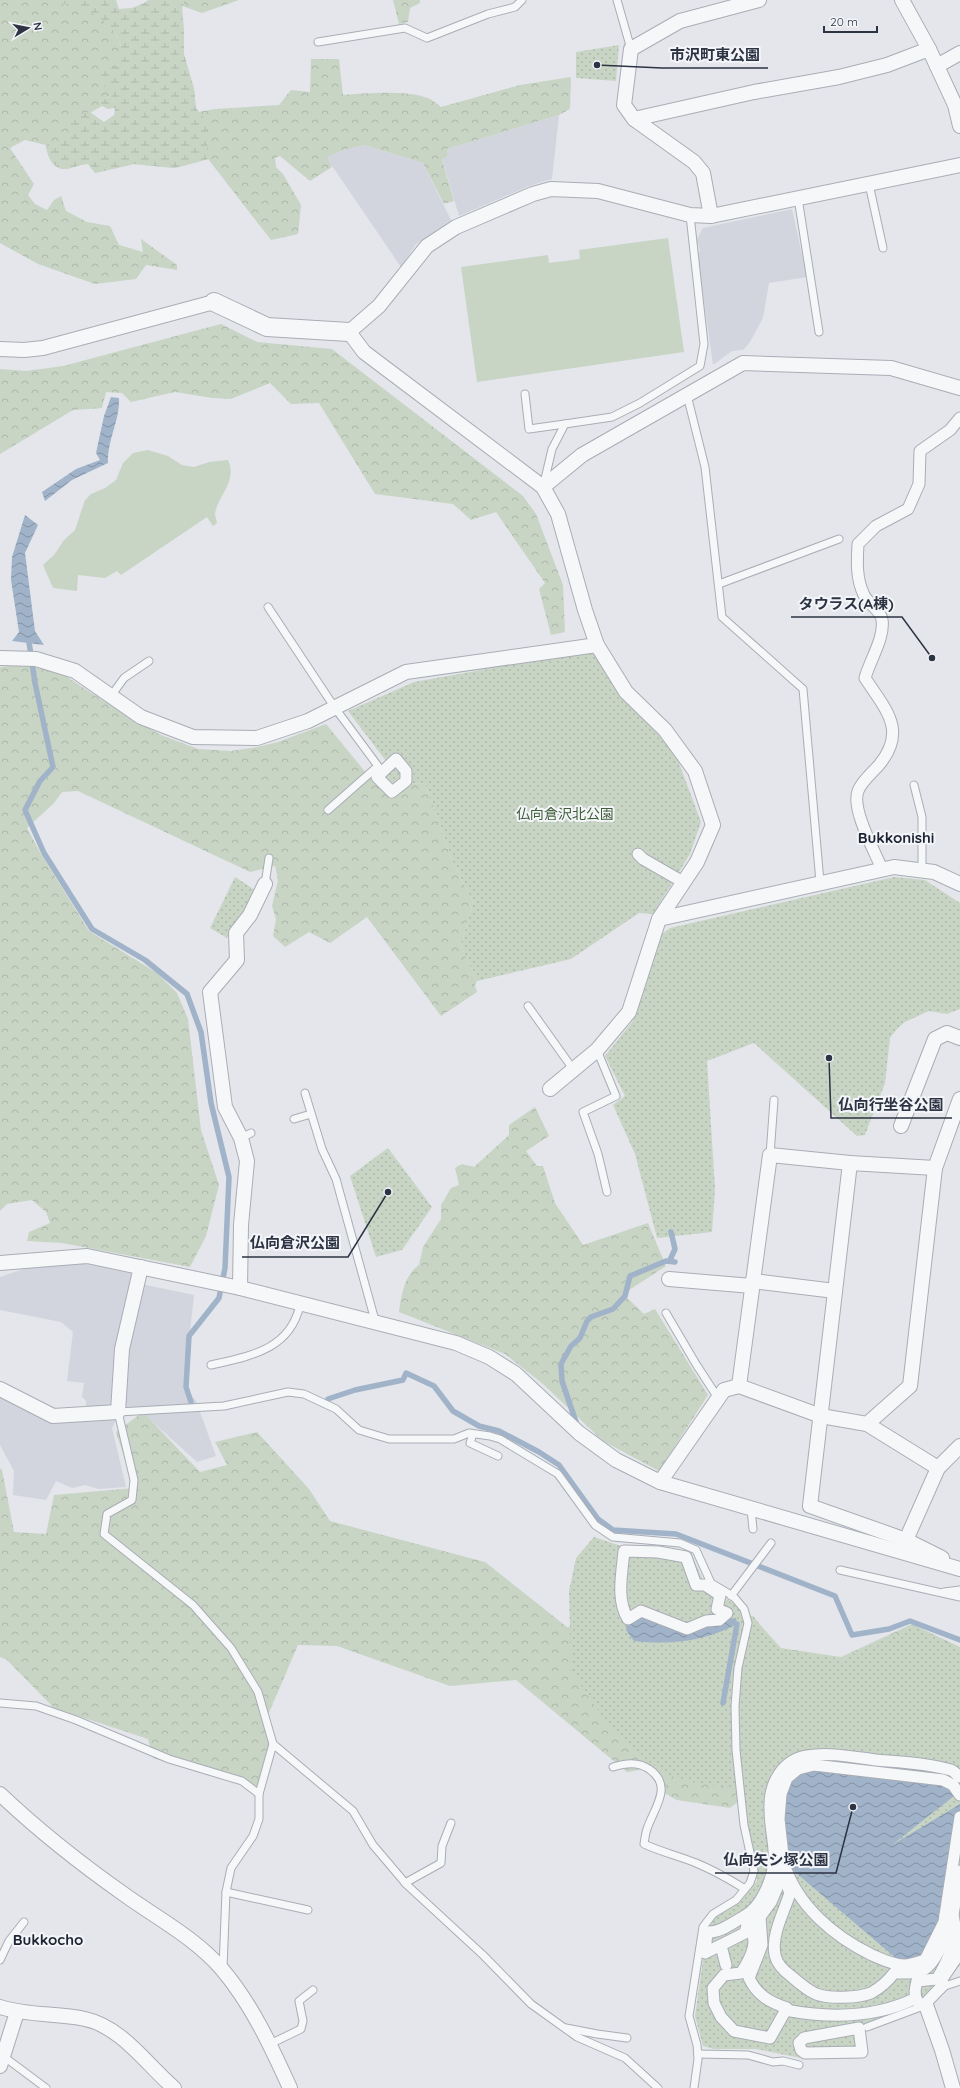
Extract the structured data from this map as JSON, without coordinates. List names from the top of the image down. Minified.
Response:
{"districts":["Bukkonishi","Bukkocho"],"parks":["仏向倉沢北公園"],"places":["市沢町東公園","タウラス(A棟)","仏向行坐谷公園","仏向倉沢公園","仏向矢シ塚公園"],"scale_bar":"20 m","north":"right"}
